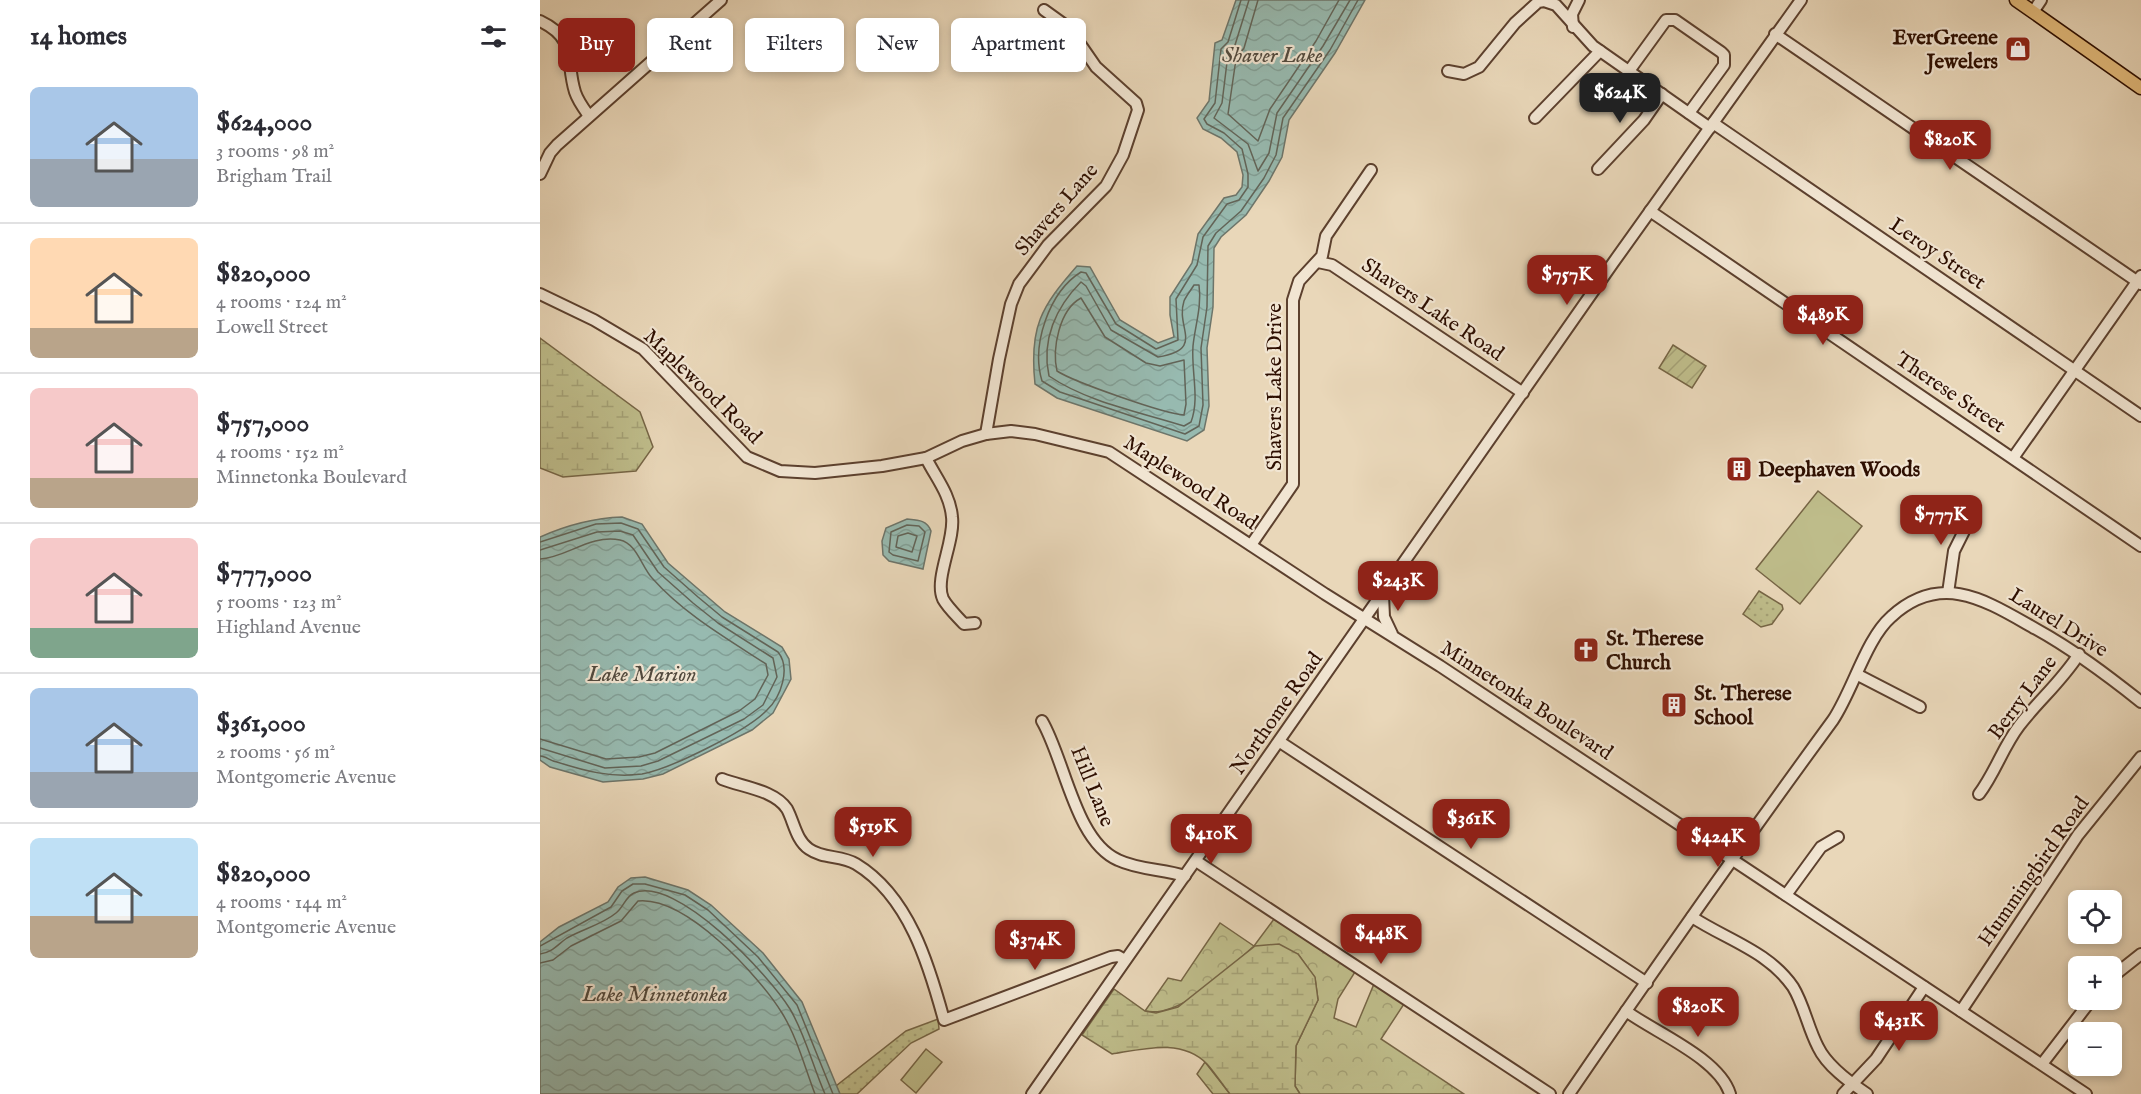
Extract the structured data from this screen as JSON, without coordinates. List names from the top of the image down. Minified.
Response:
{"streets":{"street":["Shavers Lane","Leroy Street","Shavers Lake Road","Maplewood Road","Shavers Lake Drive","Therese Street","Laurel Drive","Berry Lane","Minnetonka Boulevard","Northome Road","Hill Lane","Hummingbird Road"]},"crossings":[["Shavers Lane","Maplewood Road"],["Shavers Lake Road","Shavers Lake Drive"],["Maplewood Road","Shavers Lake Drive"],["Maplewood Road","Minnetonka Boulevard"],["Maplewood Road","Northome Road"],["Laurel Drive","Berry Lane"],["Minnetonka Boulevard","Northome Road"],["Minnetonka Boulevard","Hummingbird Road"],["Northome Road","Hill Lane"]],"water":["Shaver Lake","Lake Marion","Lake Minnetonka"],"places":{"shop":["EverGreene Jewelers"],"building":["Deephaven Woods","St. Therese School"],"church":["St. Therese Church"]},"page":{"heading":"14 homes","chip":["Buy","Rent","Filters","New","Apartment"],"list":[{"name":"$624,000","note":"3 rooms · 98 m² · Brigham Trail"},{"name":"$820,000","note":"4 rooms · 124 m² · Lowell Street"},{"name":"$757,000","note":"4 rooms · 152 m² · Minnetonka Boulevard"},{"name":"$777,000","note":"5 rooms · 123 m² · Highland Avenue"},{"name":"$361,000","note":"2 rooms · 56 m² · Montgomerie Avenue"},{"name":"$820,000","note":"4 rooms · 144 m² · Montgomerie Avenue"}],"price":["$624K","$820K","$757K","$489K","$777K","$243K","$361K","$519K","$410K","$424K","$448K","$374K","$820K","$431K"],"map_buttons":["+","−"]}}
